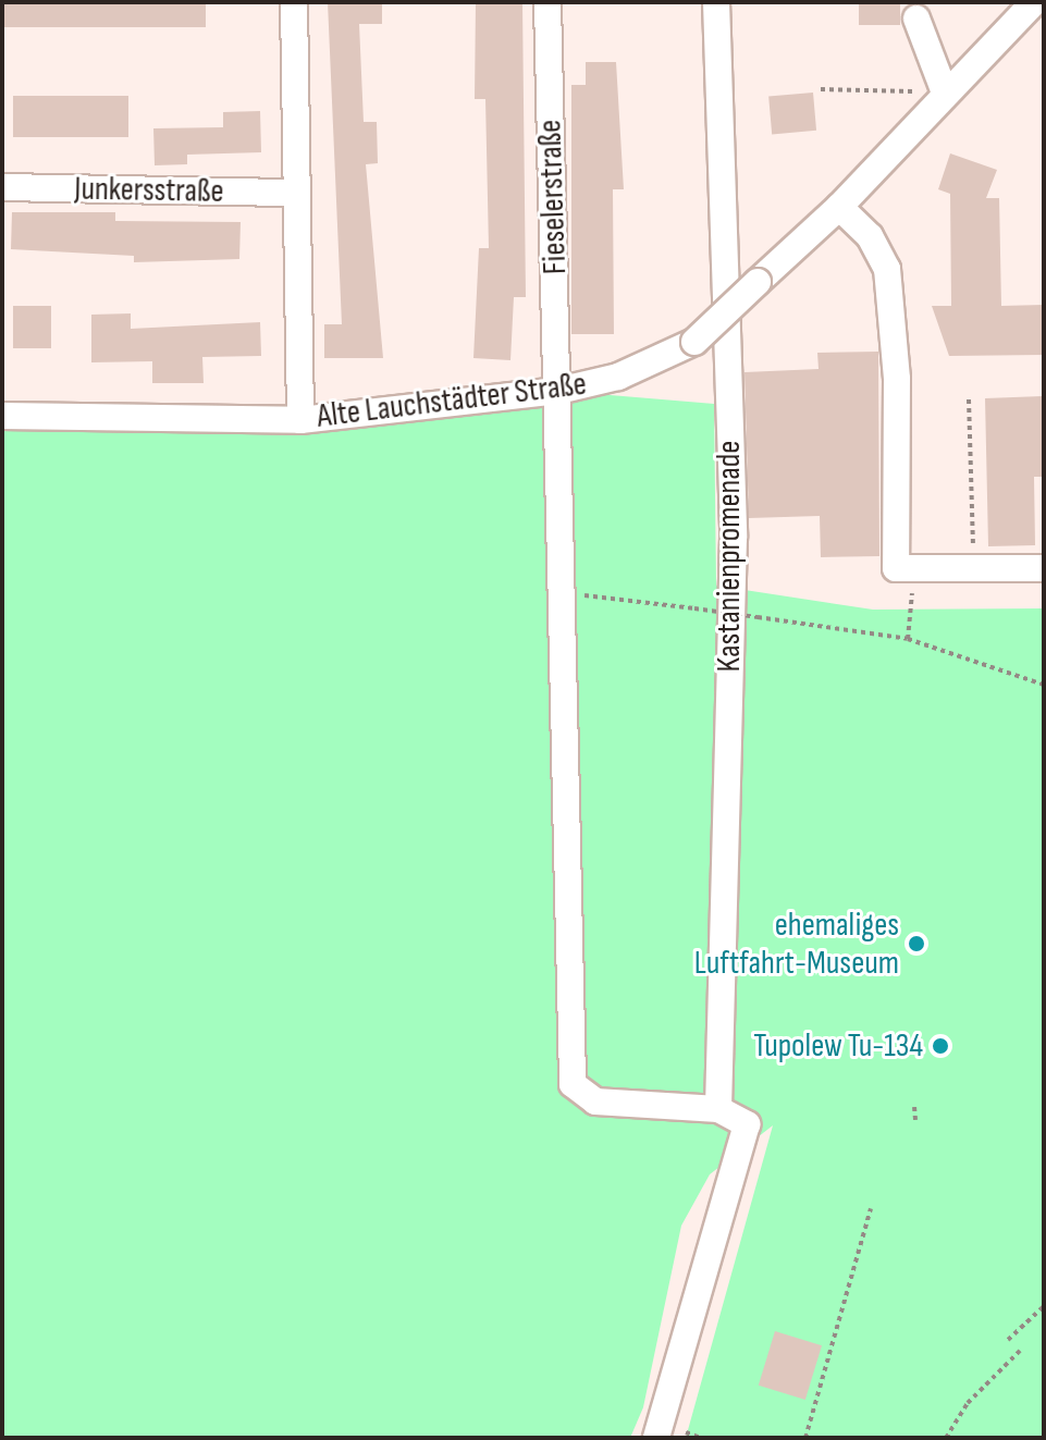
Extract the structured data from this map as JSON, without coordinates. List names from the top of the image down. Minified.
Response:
{"streets":{"street":["Junkersstraße","Fieselerstraße","Alte Lauchstädter Straße","Kastanienpromenade"]},"crossings":[["Fieselerstraße","Alte Lauchstädter Straße"],["Fieselerstraße","Kastanienpromenade"]],"places":["ehemaliges Luftfahrt-Museum","Tupolew Tu-134"]}
